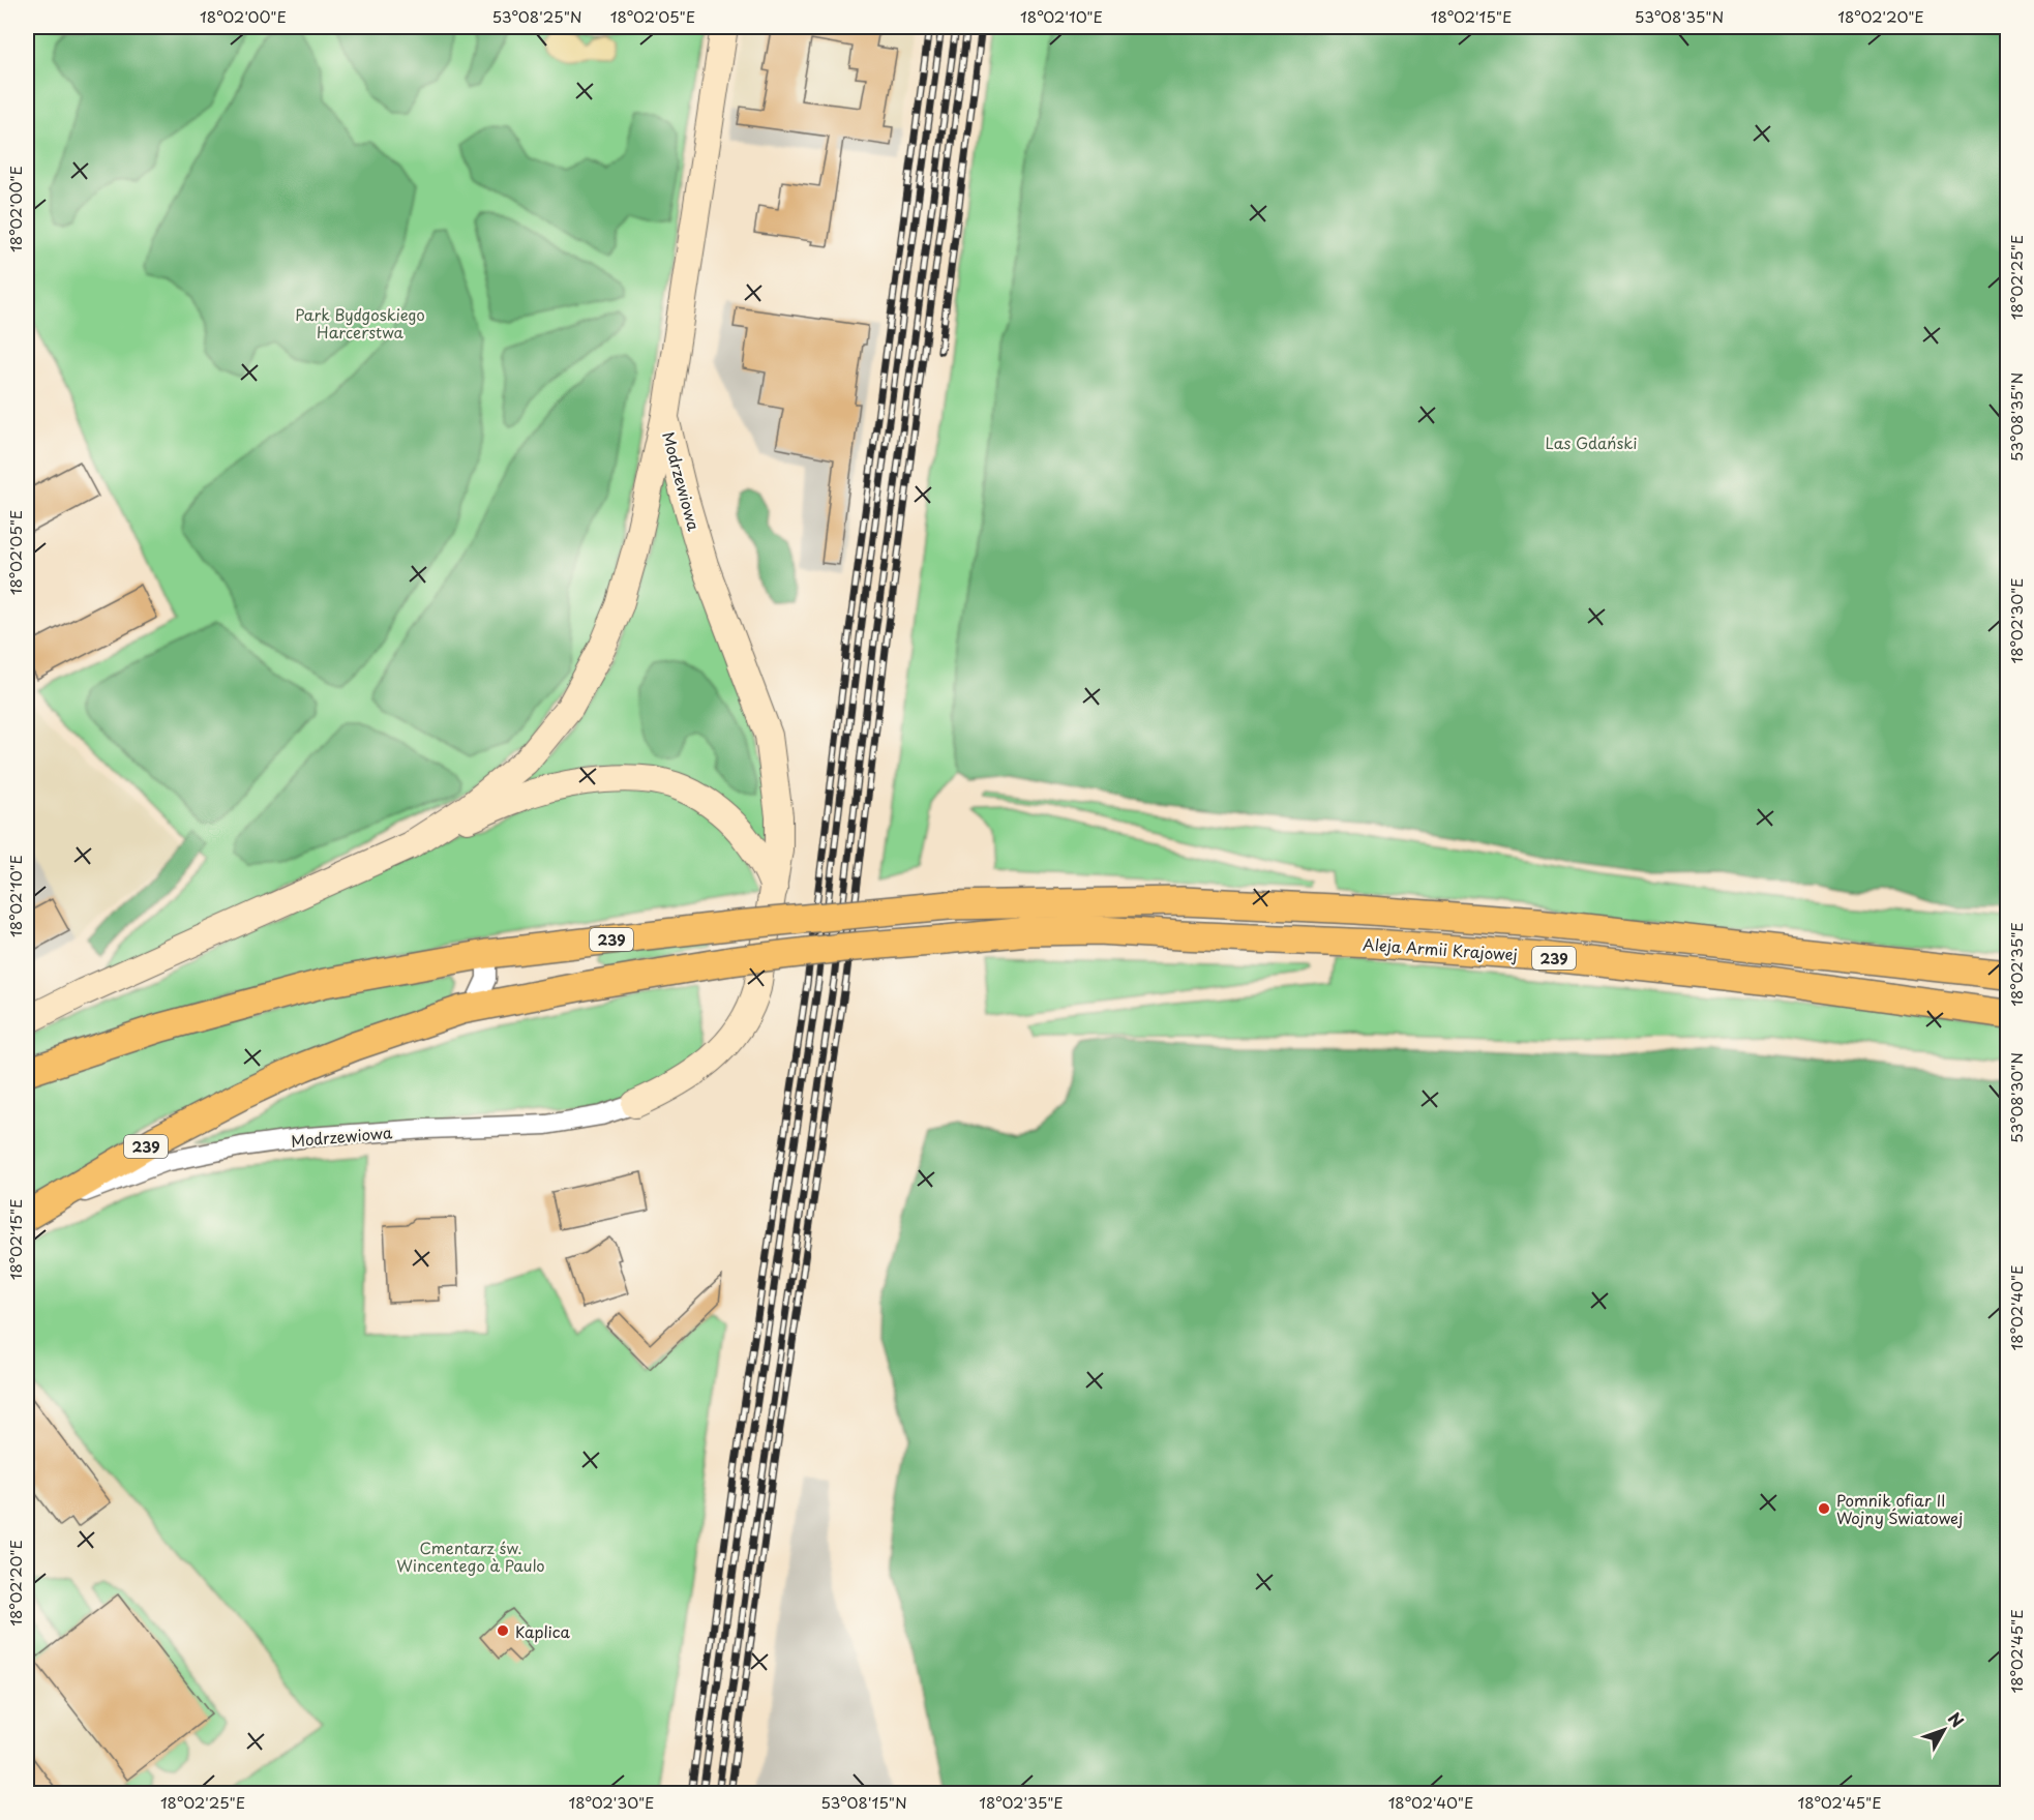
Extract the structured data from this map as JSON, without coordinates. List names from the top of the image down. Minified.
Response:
{"streets":{"main road":["239","Aleja Armii Krajowej"],"street":["Modrzewiowa"]},"crossings":[["Modrzewiowa","239"],["239","Aleja Armii Krajowej"]],"parks":["Park Bydgoskiego Harcerstwa","Las Gdański","Cmentarz św. Wincentego à Paulo"],"places":["Pomnik ofiar II Wojny Światowej","Kaplica"],"north":"top right","coordinates":["18°02'00\"E","53°08'25\"N","18°02'05\"E","18°02'10\"E","18°02'15\"E","53°08'35\"N","18°02'20\"E","18°02'25\"E","18°02'30\"E","18°02'35\"E","53°08'30\"N","18°02'40\"E","18°02'45\"E","53°08'15\"N"]}
